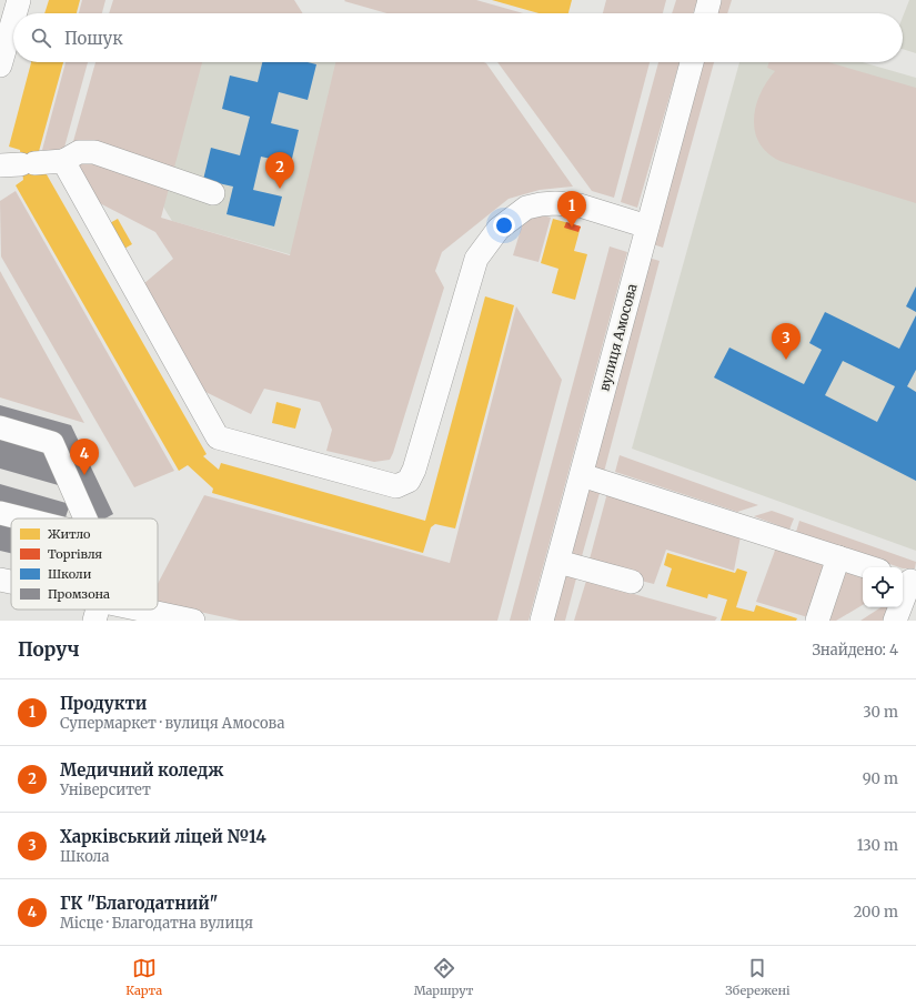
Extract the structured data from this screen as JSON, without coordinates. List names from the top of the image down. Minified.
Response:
{"streets":{"street":["вулиця Амосова"]},"legend":["Житло","Торгівля","Школи","Промзона"],"page":{"search":"Пошук","pins":["2","1","3","4"],"heading":["Поруч","Знайдено: 4"],"list":[{"mark":"1","name":"Продукти","note":"Супермаркет · вулиця Амосова","value":"30 m"},{"mark":"2","name":"Медичний коледж","note":"Університет","value":"90 m"},{"mark":"3","name":"Харківський ліцей №14","note":"Школа","value":"130 m"},{"mark":"4","name":"ГК \"Благодатний\"","note":"Місце · Благодатна вулиця","value":"200 m"}],"nav":["Карта","Маршрут","Збережені"]}}
